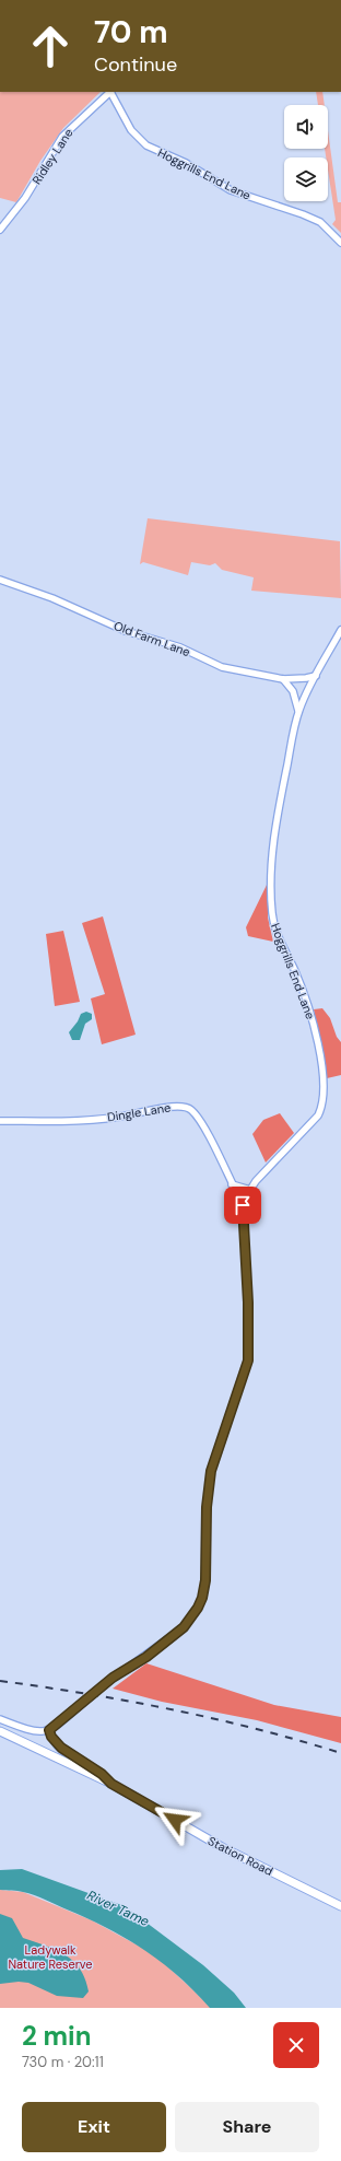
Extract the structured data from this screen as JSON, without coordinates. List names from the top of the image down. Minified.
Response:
{"streets":{"street":["Ridley Lane","Hoggrills End Lane","Old Farm Lane","Dingle Lane","Station Road"]},"crossings":[["Ridley Lane","Hoggrills End Lane"],["Hoggrills End Lane","Old Farm Lane"],["Hoggrills End Lane","Dingle Lane"]],"water":["River Tame"],"parks":["Ladywalk Nature Reserve"],"page":{"turn":["70 m","Continue"],"heading":["2 min","730 m · 20:11"],"buttons":["Exit","Share"]}}
